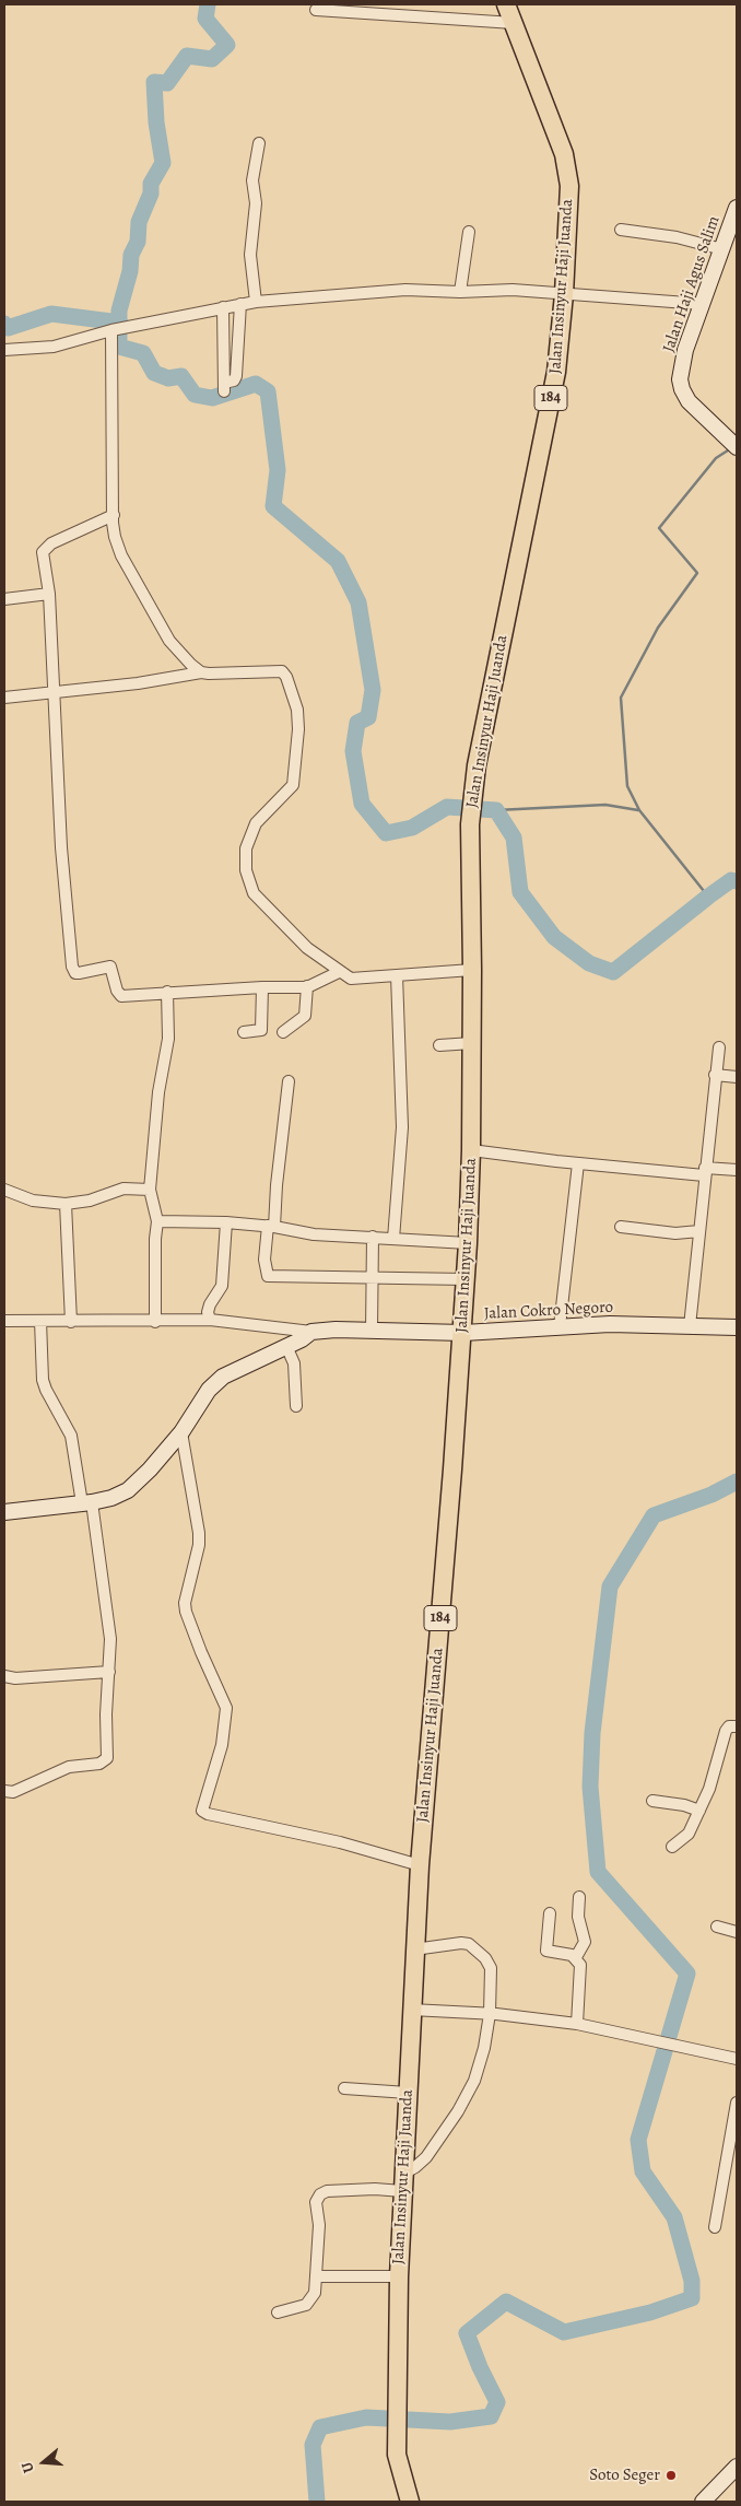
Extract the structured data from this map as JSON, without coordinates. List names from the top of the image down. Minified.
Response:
{"streets":{"main road":["Jalan Insinyur Haji Juanda","184"],"street":["Jalan Haji Agus Salim","Jalan Cokro Negoro"]},"crossings":[["Jalan Insinyur Haji Juanda","Jalan Cokro Negoro"]],"places":["Soto Seger"],"north":"left"}
